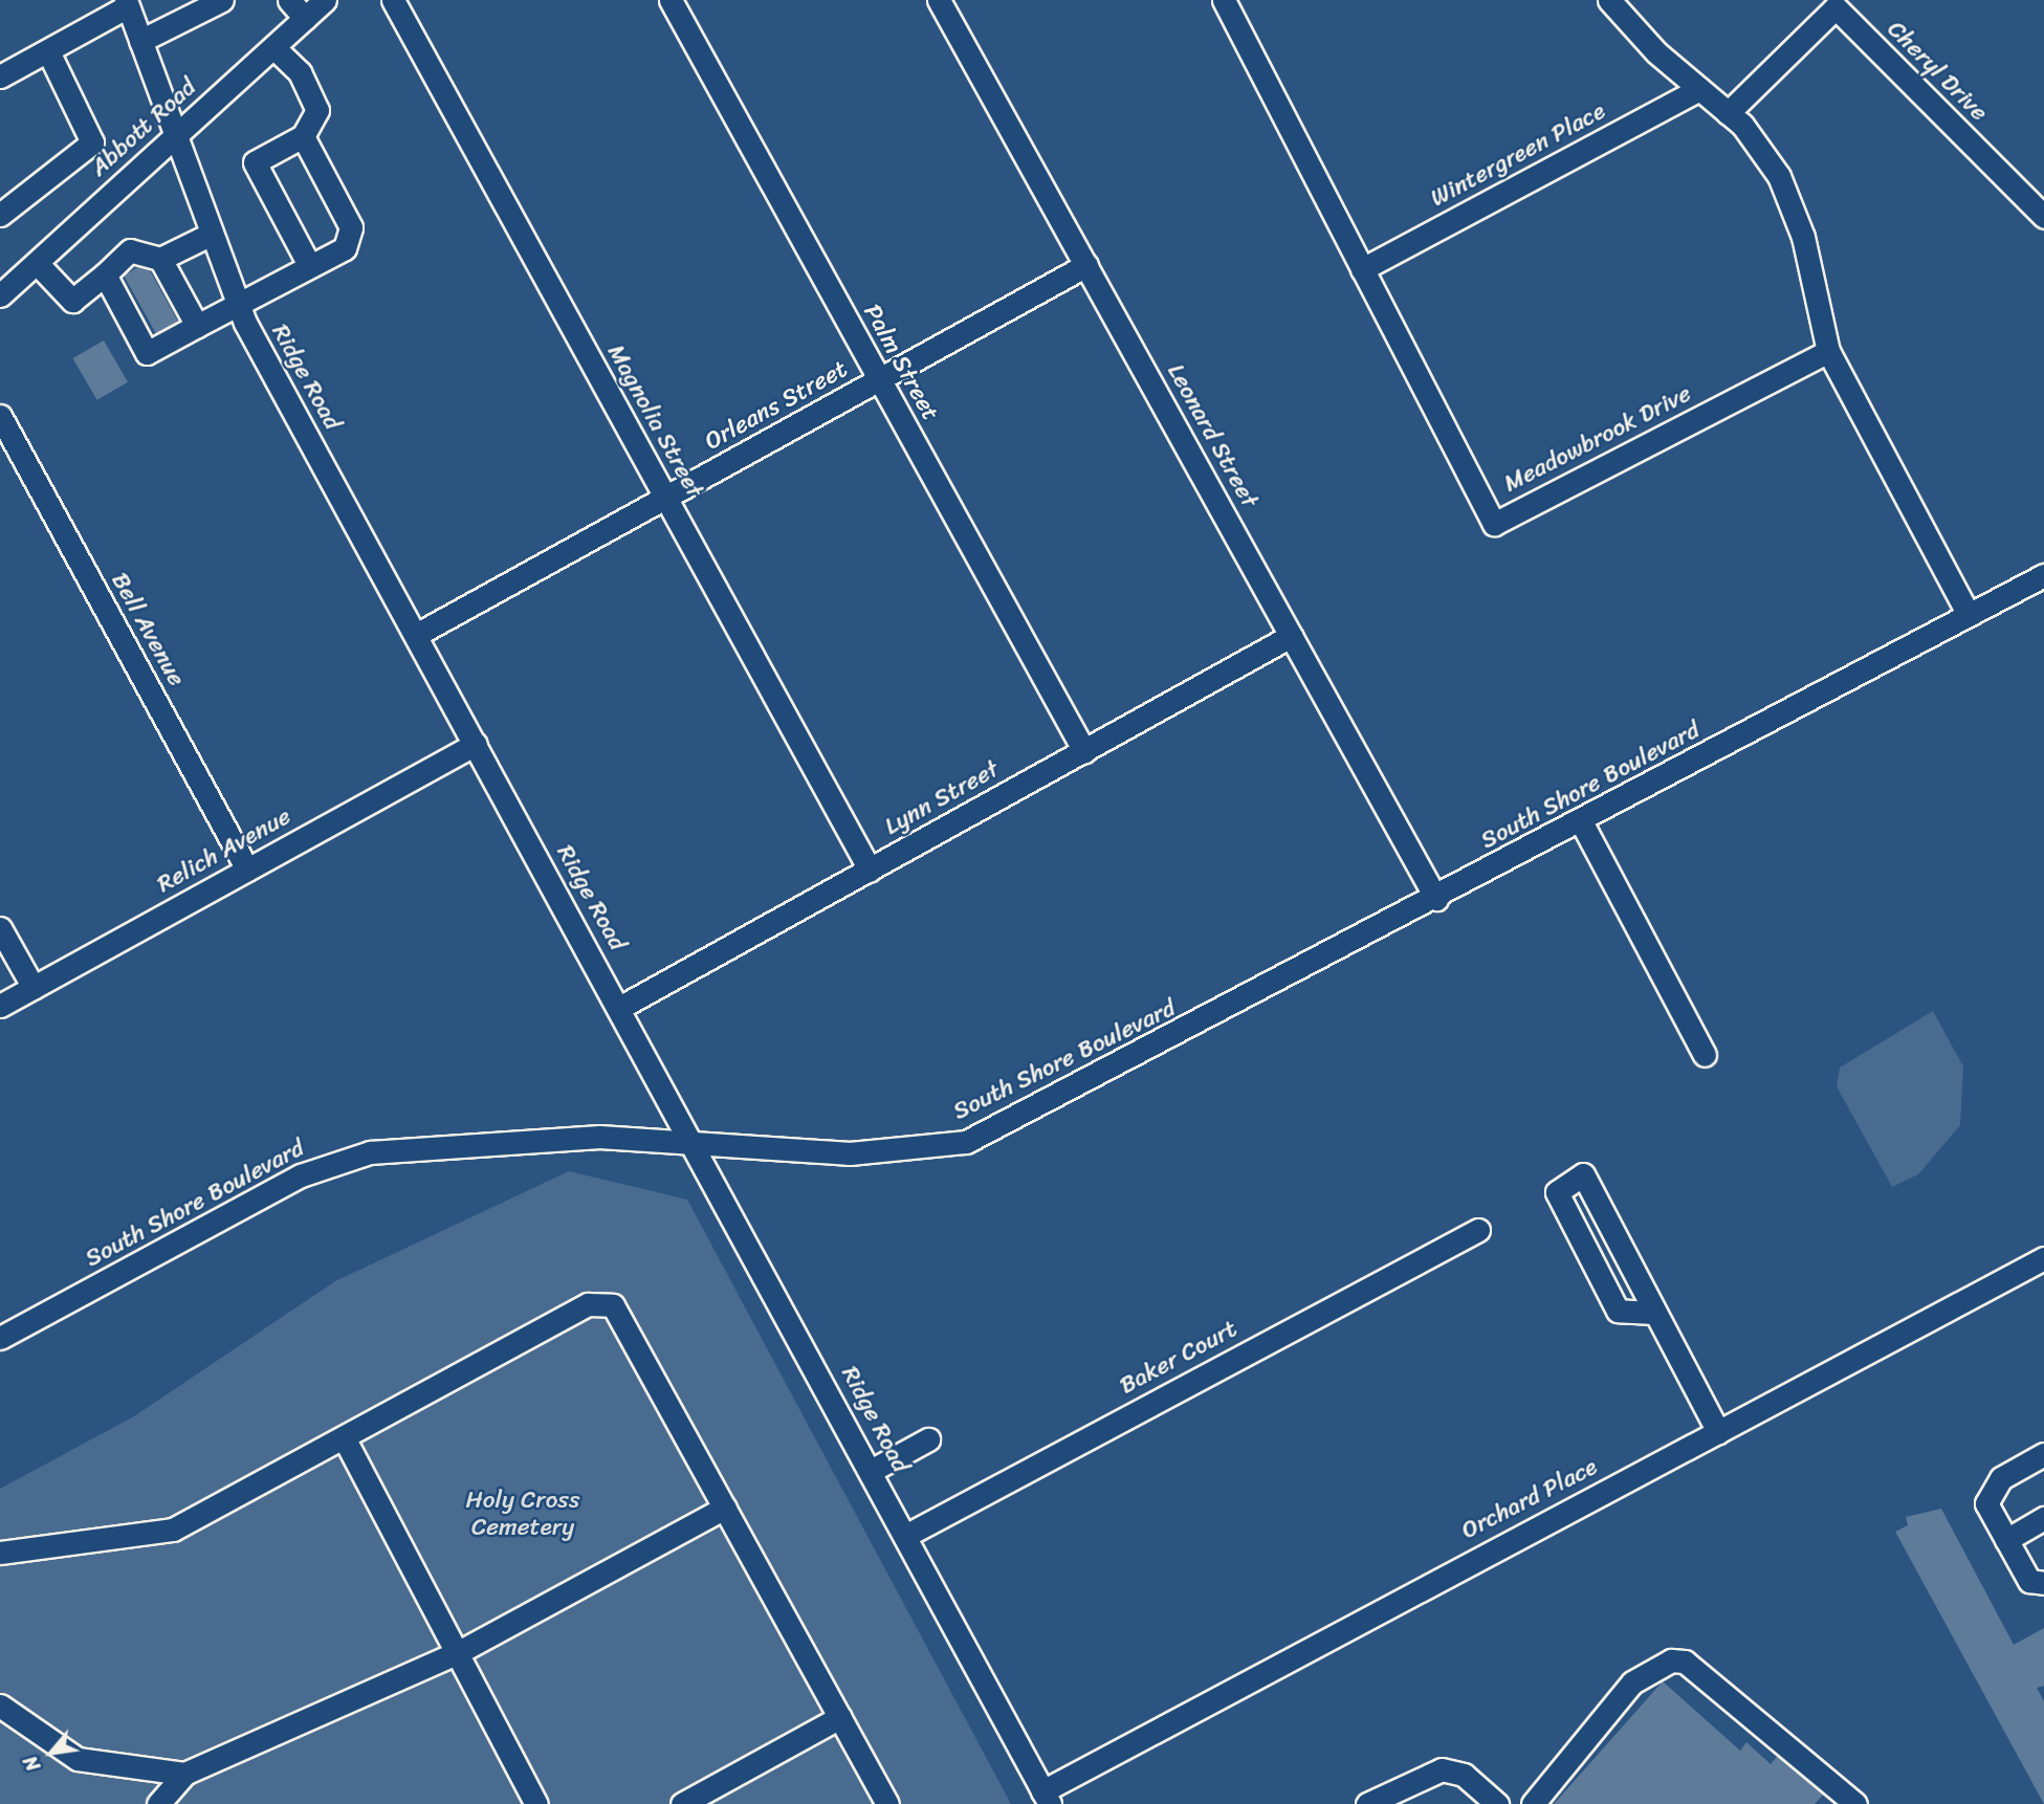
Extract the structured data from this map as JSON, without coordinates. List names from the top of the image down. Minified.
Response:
{"streets":{"street":["Cheryl Drive","Abbott Road","Wintergreen Place","Palm Street","Ridge Road","Orleans Street","Magnolia Street","Leonard Street","Meadowbrook Drive","Bell Avenue","South Shore Boulevard","Lynn Street","Relich Avenue","Baker Court","Orchard Place"]},"crossings":[["Abbott Road","Ridge Road"],["Wintergreen Place","Meadowbrook Drive"],["Palm Street","Orleans Street"],["Palm Street","Lynn Street"],["Ridge Road","Orleans Street"],["Ridge Road","South Shore Boulevard"],["Ridge Road","Lynn Street"],["Ridge Road","Relich Avenue"],["Ridge Road","Baker Court"],["Ridge Road","Orchard Place"],["Orleans Street","Magnolia Street"],["Orleans Street","Leonard Street"],["Magnolia Street","Lynn Street"],["Leonard Street","South Shore Boulevard"],["Leonard Street","Lynn Street"],["Bell Avenue","Relich Avenue"]],"parks":["Holy Cross Cemetery"],"north":"bottom left"}
